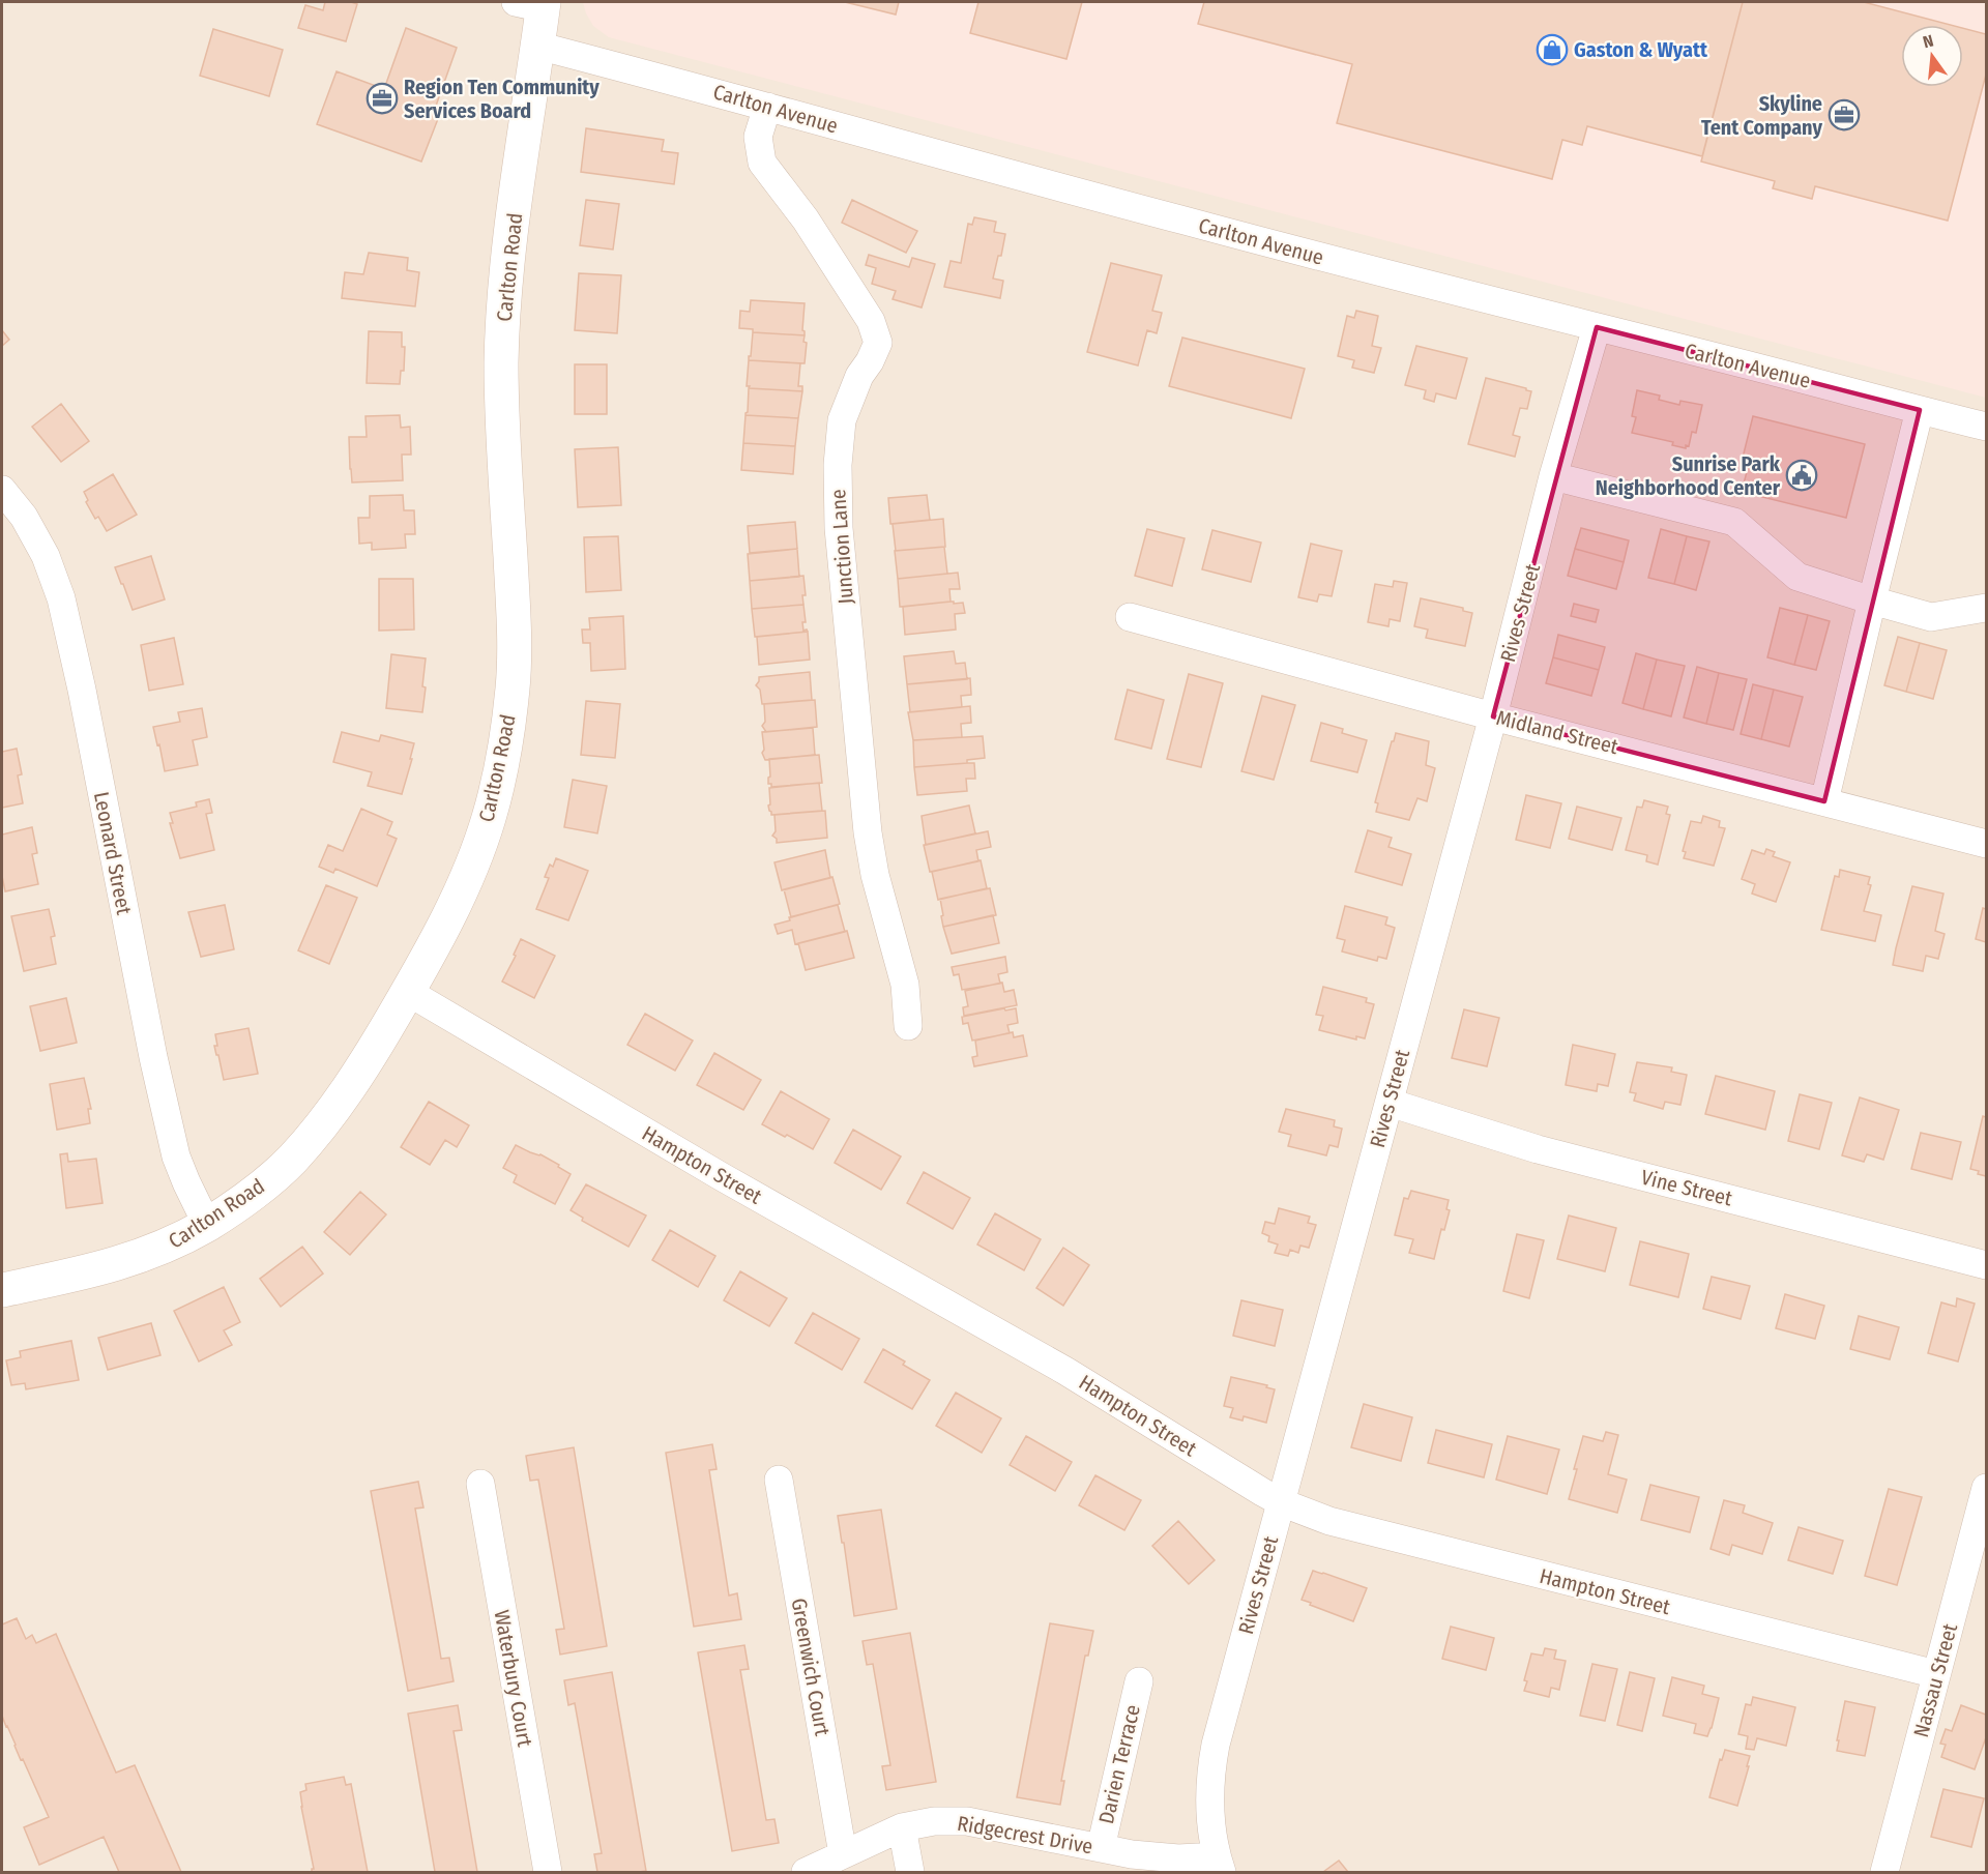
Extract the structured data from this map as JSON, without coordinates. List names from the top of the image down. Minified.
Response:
{"streets":{"main road":["Carlton Road"],"street":["Carlton Avenue","Junction Lane","Rives Street","Midland Street","Leonard Street","Hampton Street","Vine Street","Greenwich Court","Waterbury Court","Nassau Street","Darien Terrace","Ridgecrest Drive"]},"crossings":[["Carlton Avenue","Carlton Road"],["Carlton Avenue","Junction Lane"],["Carlton Avenue","Rives Street"],["Carlton Road","Leonard Street"],["Carlton Road","Hampton Street"],["Rives Street","Midland Street"],["Rives Street","Hampton Street"],["Rives Street","Vine Street"],["Rives Street","Ridgecrest Drive"],["Hampton Street","Nassau Street"],["Greenwich Court","Ridgecrest Drive"],["Darien Terrace","Ridgecrest Drive"]],"places":{"shop":["Gaston & Wyatt"],"office":["Region Ten Community Services Board","Skyline Tent Company"],"public building":["Sunrise Park Neighborhood Center"]},"north":"top"}
